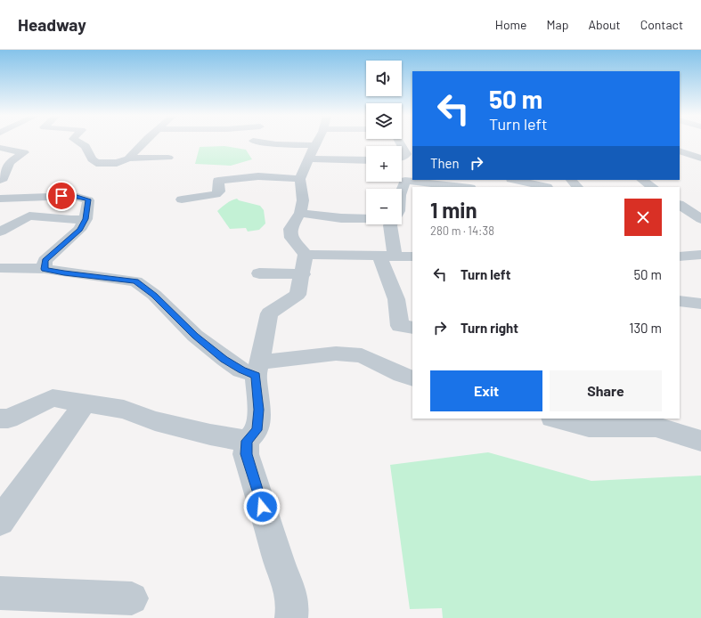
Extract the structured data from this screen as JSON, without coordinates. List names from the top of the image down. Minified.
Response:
{"page":{"header":"Headway","nav":["Home","Map","About","Contact"],"map_buttons":["+","−"],"turn":["50 m","Turn left"],"then":"Then","heading":["1 min","280 m · 14:38"],"list":[{"name":"Turn left","value":"50 m"},{"name":"Turn right","value":"130 m"}],"buttons":["Exit","Share"]}}
